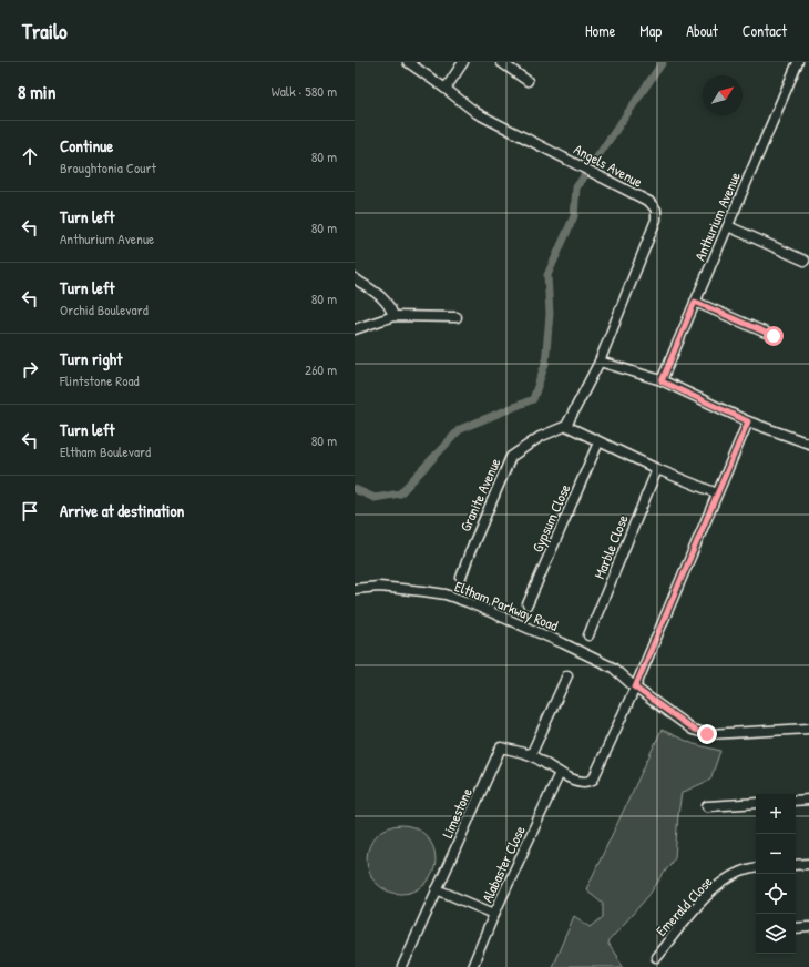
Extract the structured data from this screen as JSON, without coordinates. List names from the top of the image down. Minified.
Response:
{"streets":{"street":["Angels Avenue","Anthurium Avenue","Granite Avenue","Gypsum Close","Marble Close","Eltham Parkway Road","Limestone","Alabaster Close","Emerald Close"]},"north":"top right","page":{"header":"Trailo","nav":["Home","Map","About","Contact"],"heading":["8 min","Walk · 580 m"],"list":[["Continue","Broughtonia Court","80 m"],["Turn left","Anthurium Avenue","80 m"],["Turn left","Orchid Boulevard","80 m"],["Turn right","Flintstone Road","260 m"],["Turn left","Eltham Boulevard","80 m"],"Arrive at destination"],"map_buttons":["+","−"]}}
